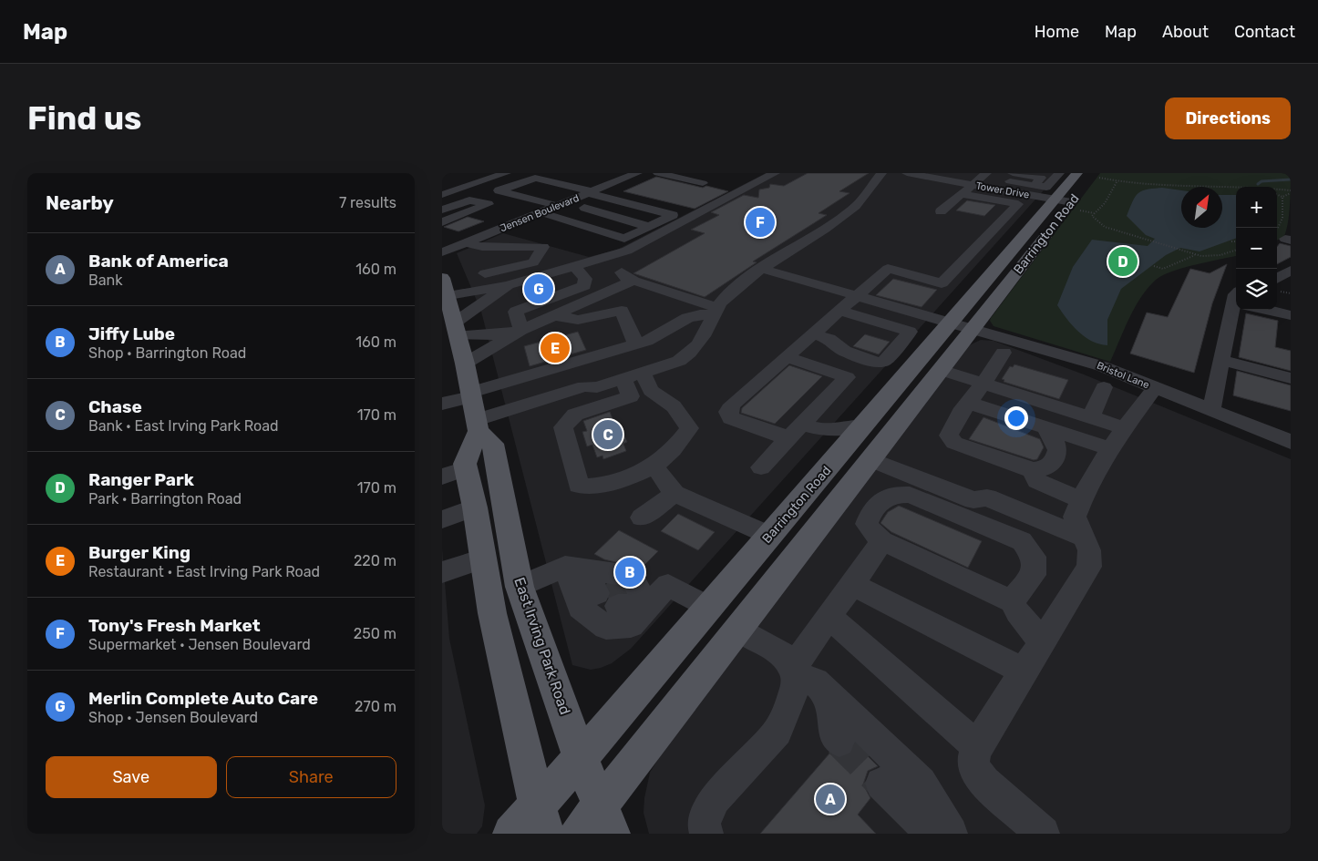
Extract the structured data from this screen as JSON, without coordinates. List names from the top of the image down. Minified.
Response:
{"streets":{"main road":["Barrington Road","East Irving Park Road"],"street":["Tower Drive","Jensen Boulevard","Bristol Lane"]},"crossings":[["Tower Drive","Barrington Road"],["Barrington Road","Bristol Lane"],["Barrington Road","East Irving Park Road"]],"north":"top right","page":{"header":"Map","nav":["Home","Map","About","Contact"],"buttons":["Directions",["Save","Share"]],"title":"Find us","heading":["Nearby","7 results"],"map_buttons":["+","−"],"pins":["F","D","G","E","C","B","A"],"list":[{"mark":"A","name":"Bank of America","note":"Bank","value":"160 m"},{"mark":"B","name":"Jiffy Lube","note":"Shop · Barrington Road","value":"160 m"},{"mark":"C","name":"Chase","note":"Bank · East Irving Park Road","value":"170 m"},{"mark":"D","name":"Ranger Park","note":"Park · Barrington Road","value":"170 m"},{"mark":"E","name":"Burger King","note":"Restaurant · East Irving Park Road","value":"220 m"},{"mark":"F","name":"Tony's Fresh Market","note":"Supermarket · Jensen Boulevard","value":"250 m"},{"mark":"G","name":"Merlin Complete Auto Care","note":"Shop · Jensen Boulevard","value":"270 m"}]}}
